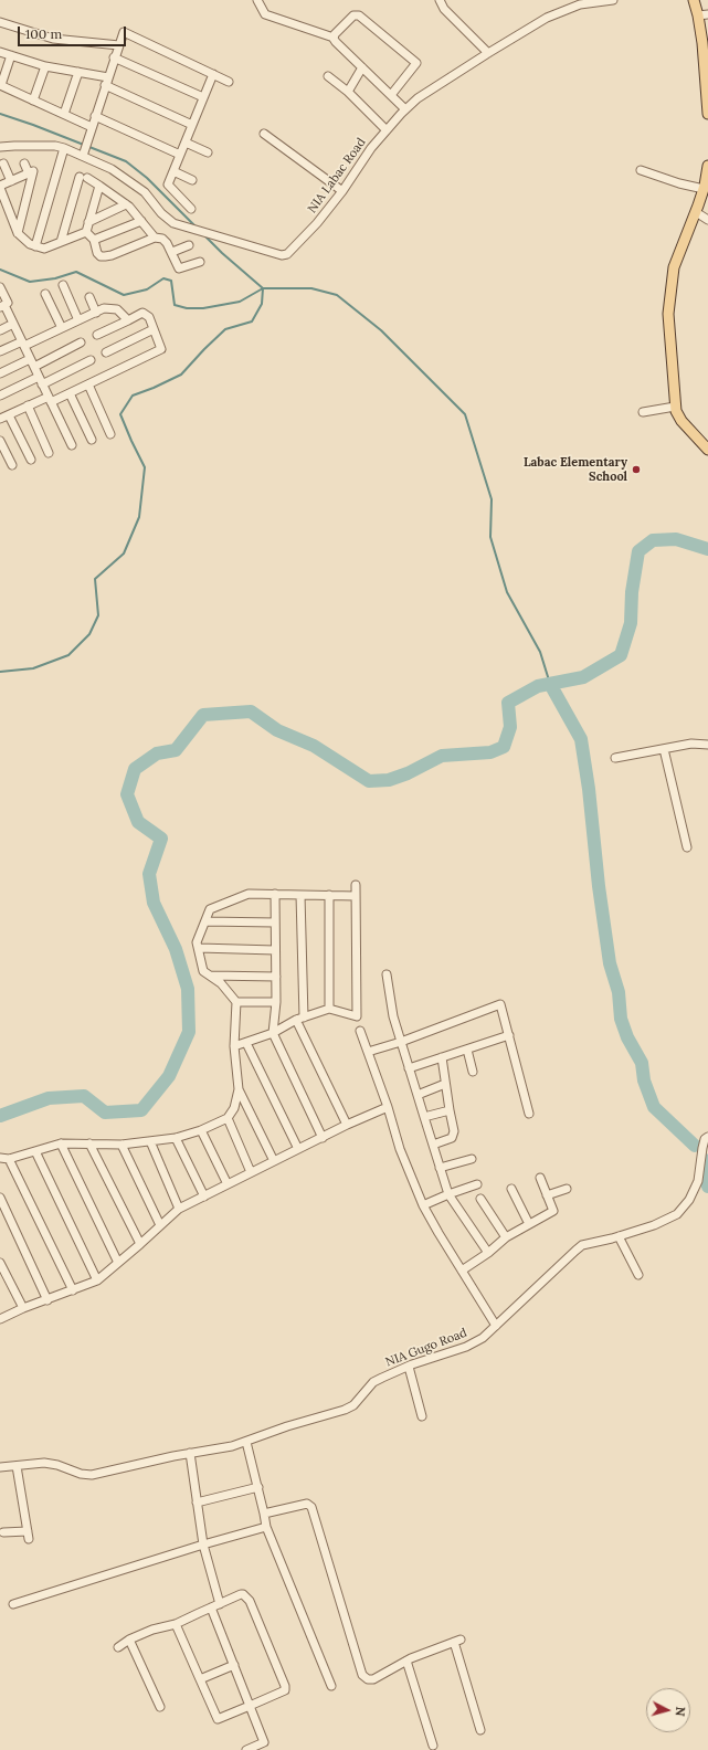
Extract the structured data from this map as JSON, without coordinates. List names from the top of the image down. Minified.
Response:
{"streets":{"street":["NIA Labac Road","NIA Gugo Road"]},"places":["Labac Elementary School"],"scale_bar":"100 m","north":"right"}
